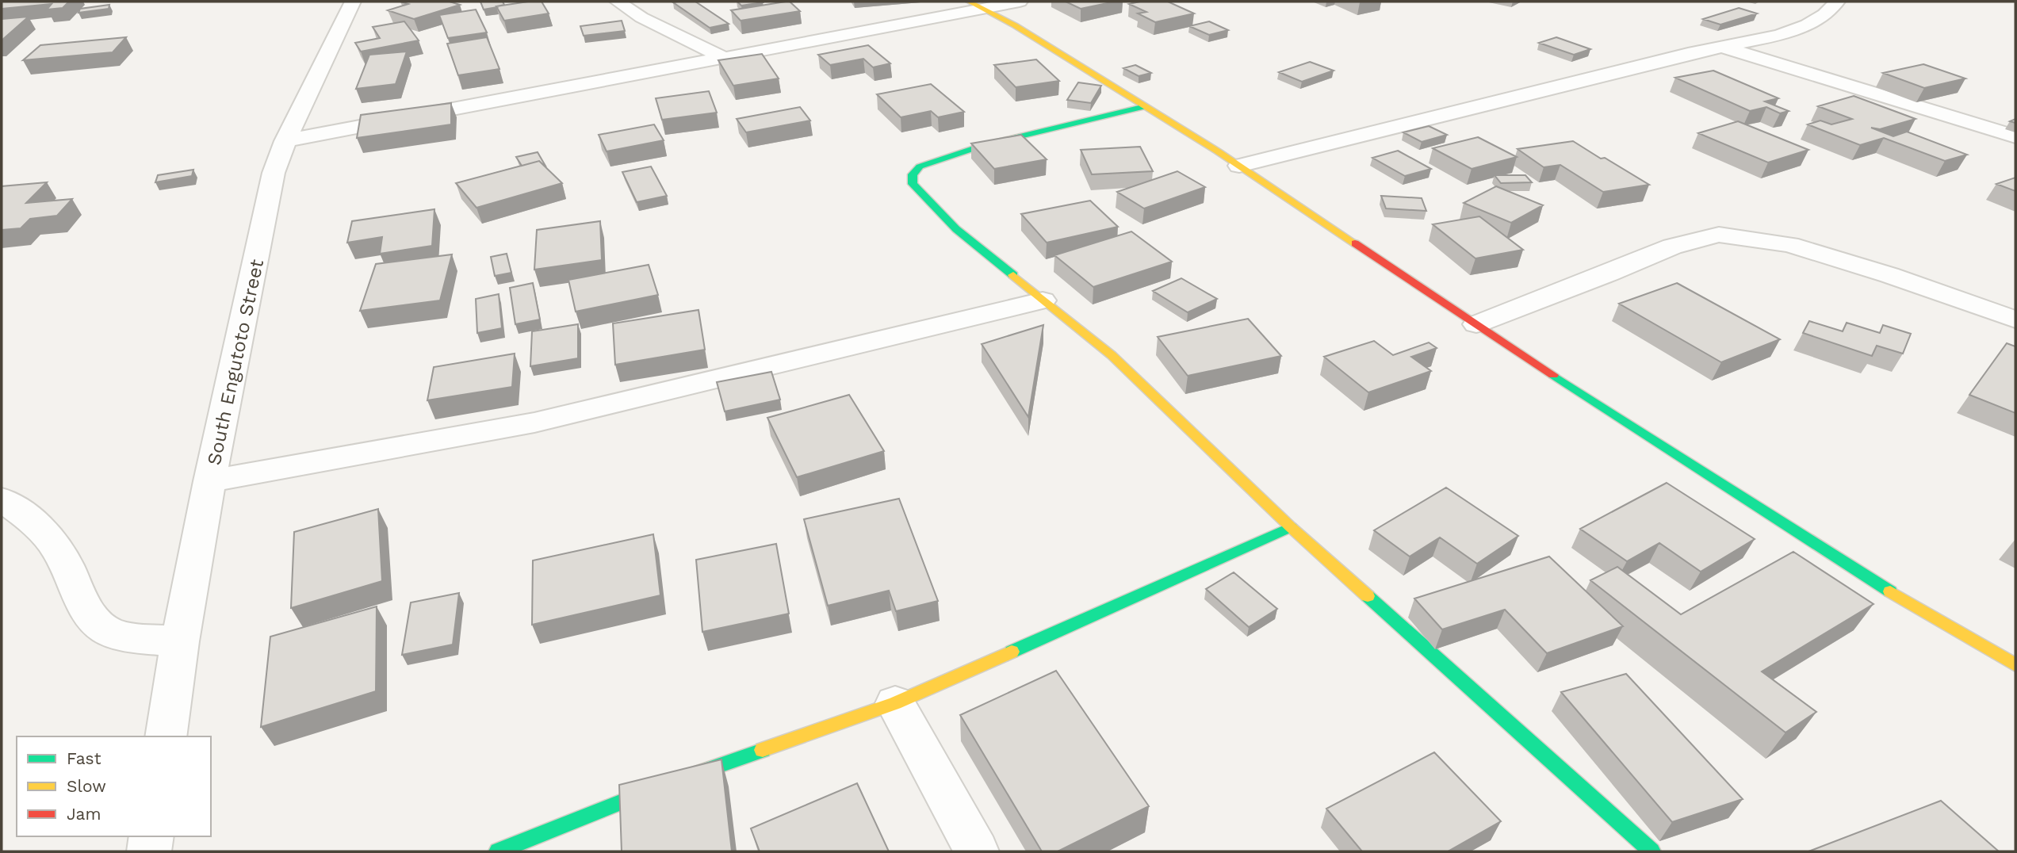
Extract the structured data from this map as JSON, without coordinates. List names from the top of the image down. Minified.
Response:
{"streets":{"street":["South Engutoto Street"]},"legend":["Fast","Slow","Jam"]}
